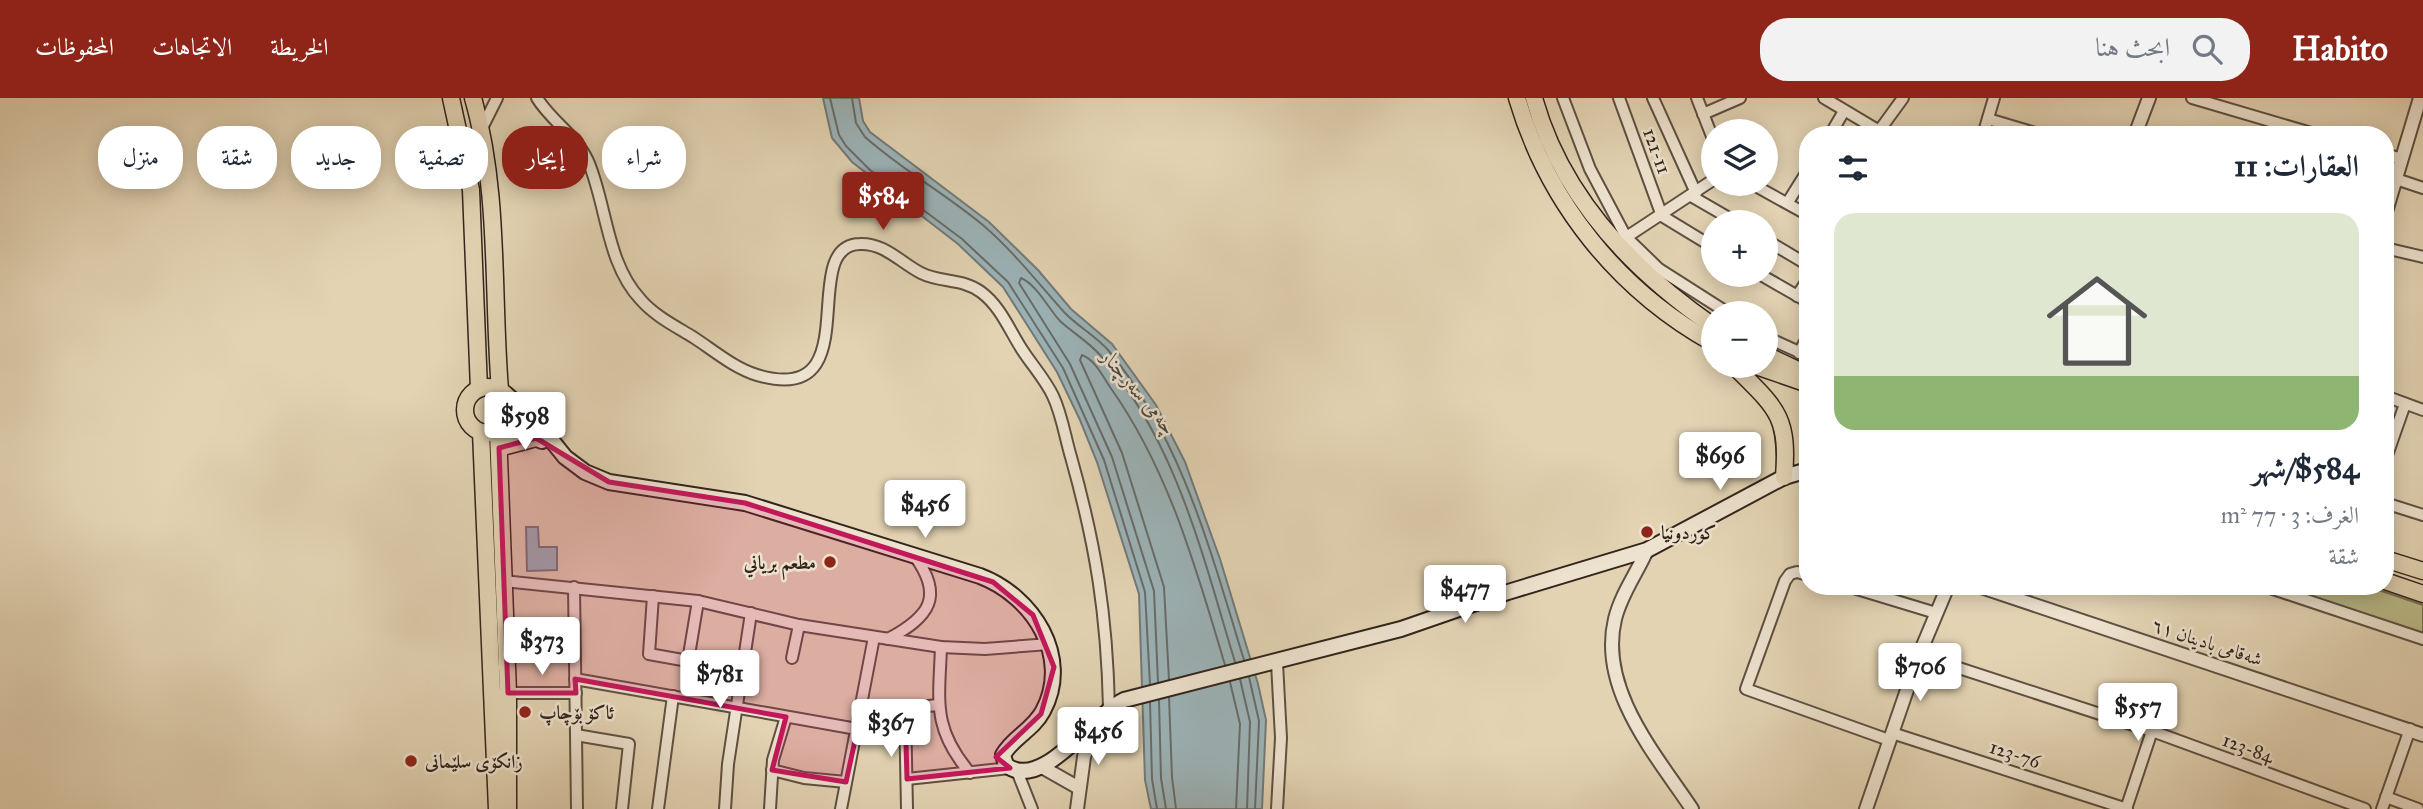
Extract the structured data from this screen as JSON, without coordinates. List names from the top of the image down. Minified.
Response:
{"streets":{"street":["121-11","شەقامی بادینان ٦١","123-84","123-76"]},"water":["چەمی سەرچنار"],"places":["كوردونيا","مطعم برياني","ئاکۆ بۆچاپ","زانکۆی سلێمانی"],"page":{"header":"Habito","search":"ابحث هنا","nav":["الخريطة","الاتجاهات","المحفوظات"],"map_buttons":["+","−"],"chip":["شراء","إيجار","تصفية","جديد","شقة","منزل"],"heading":"العقارات: 11","price":["$584","$598","$696","$456","$477","$373","$706","$781","$557","$367","$456"],"list":[{"name":"$584/شهر","note":"الغرف: 3 · 77 m² · شقة"}]}}
